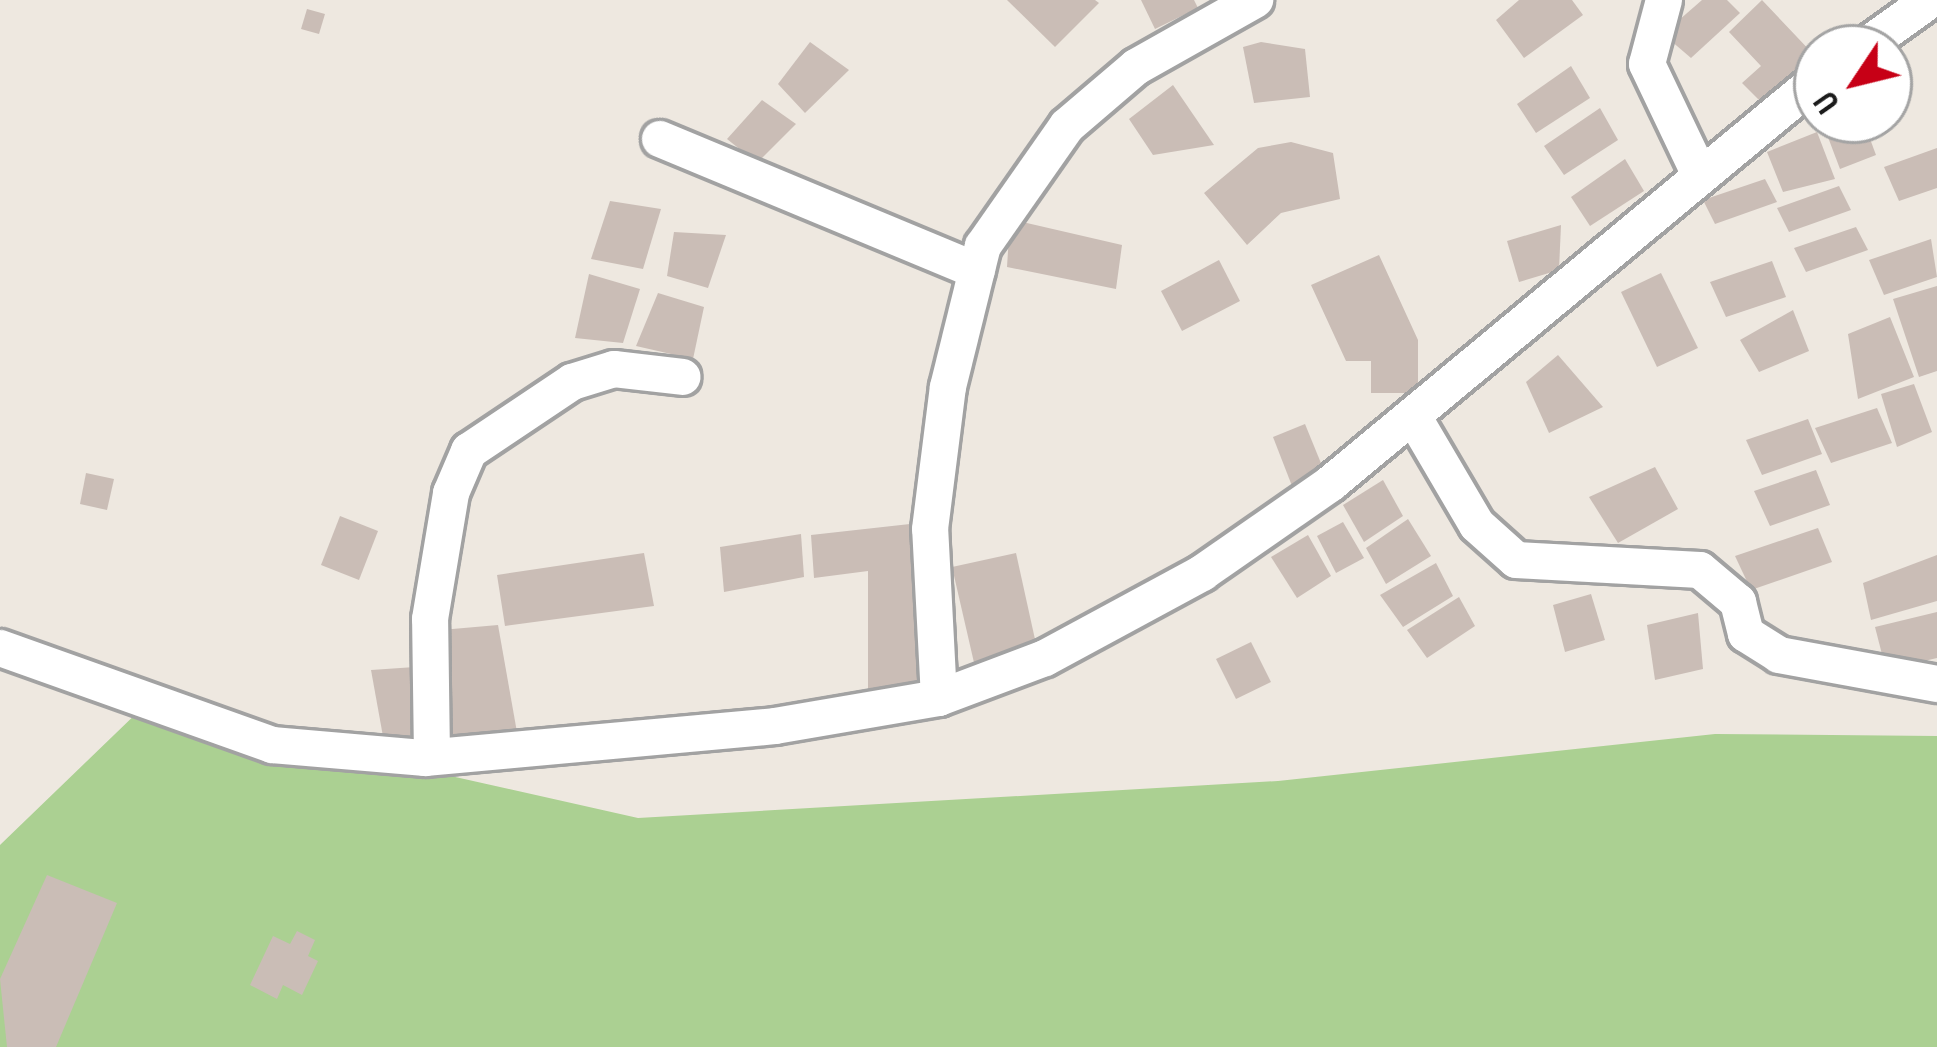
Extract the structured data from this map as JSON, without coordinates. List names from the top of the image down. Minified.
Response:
{"north":"bottom left"}
